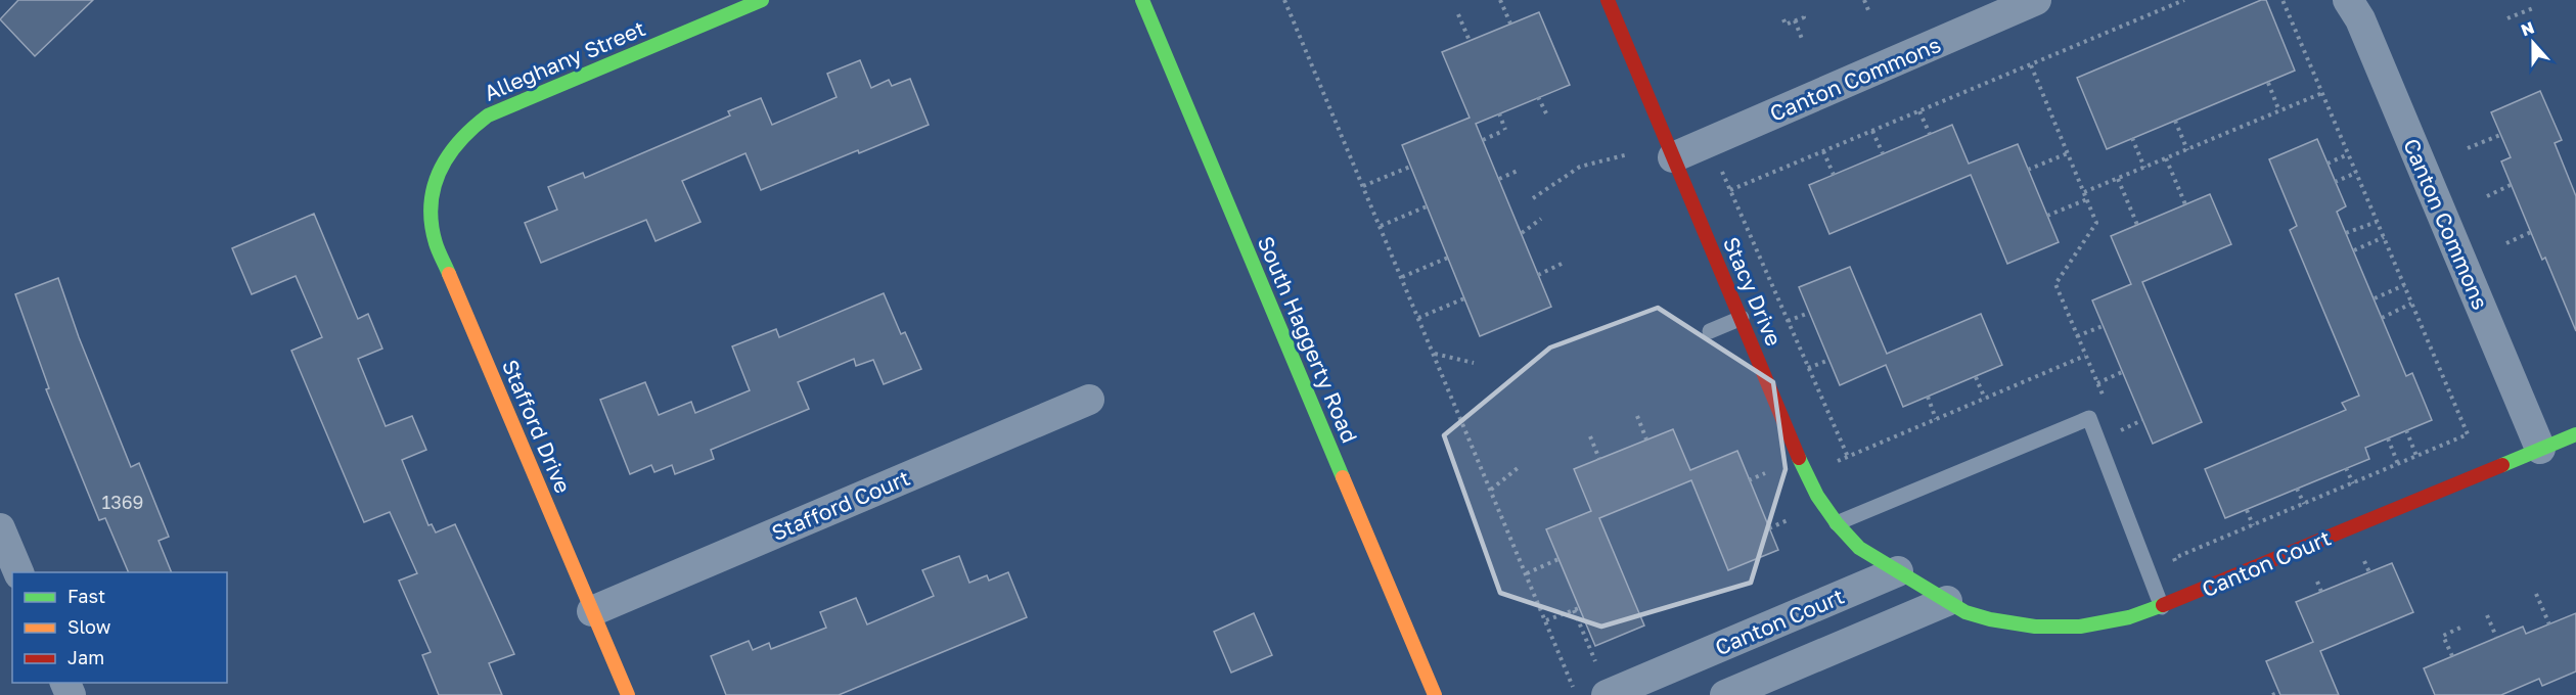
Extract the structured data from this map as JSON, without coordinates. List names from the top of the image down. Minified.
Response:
{"streets":{"street":["Alleghany Street","Canton Commons","Stacy Drive","South Haggerty Road","Stafford Drive","Stafford Court","Canton Court"]},"crossings":[["Alleghany Street","Stafford Drive"],["Canton Commons","Stacy Drive"],["Canton Commons","Canton Court"],["Stacy Drive","Canton Court"],["Stafford Drive","Stafford Court"]],"house_numbers":["1369"],"legend":["Fast","Slow","Jam"],"north":"top"}
